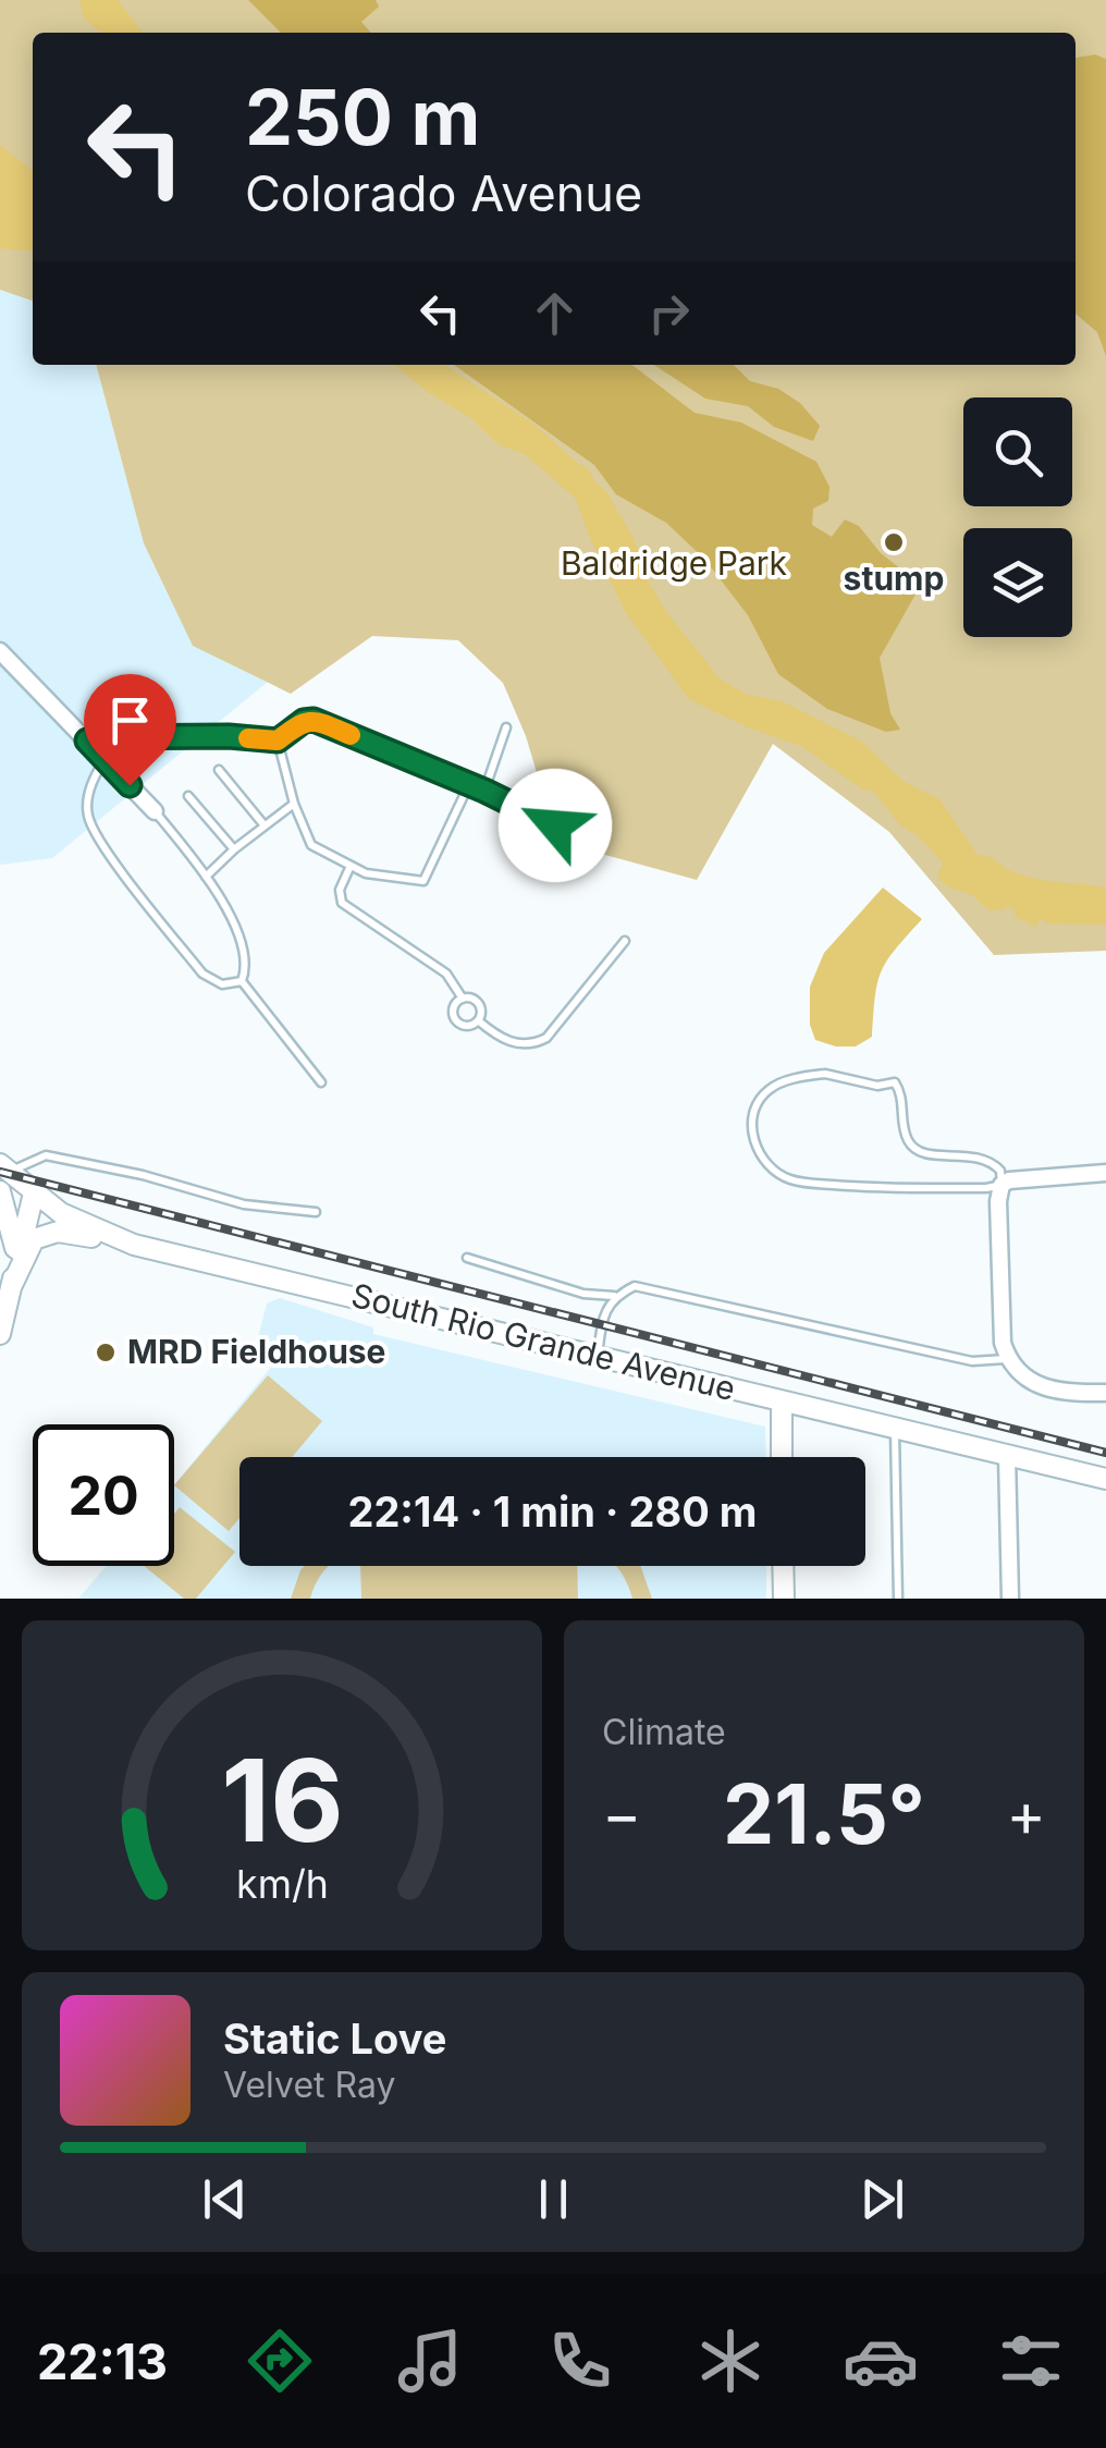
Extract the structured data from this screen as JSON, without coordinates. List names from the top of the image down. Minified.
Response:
{"streets":{"street":["South Rio Grande Avenue"]},"parks":["Baldridge Park"],"places":["stump","MRD Fieldhouse"],"page":{"turn":["250 m","Colorado Avenue"],"limit":"20","trip":"22:14 · 1 min · 280 m","tile":"Climate","heat":["−","21.5°","+"],"song":["Static Love","Velvet Ray"],"tabs":"22:13","gauge":["16","km/h"]}}
